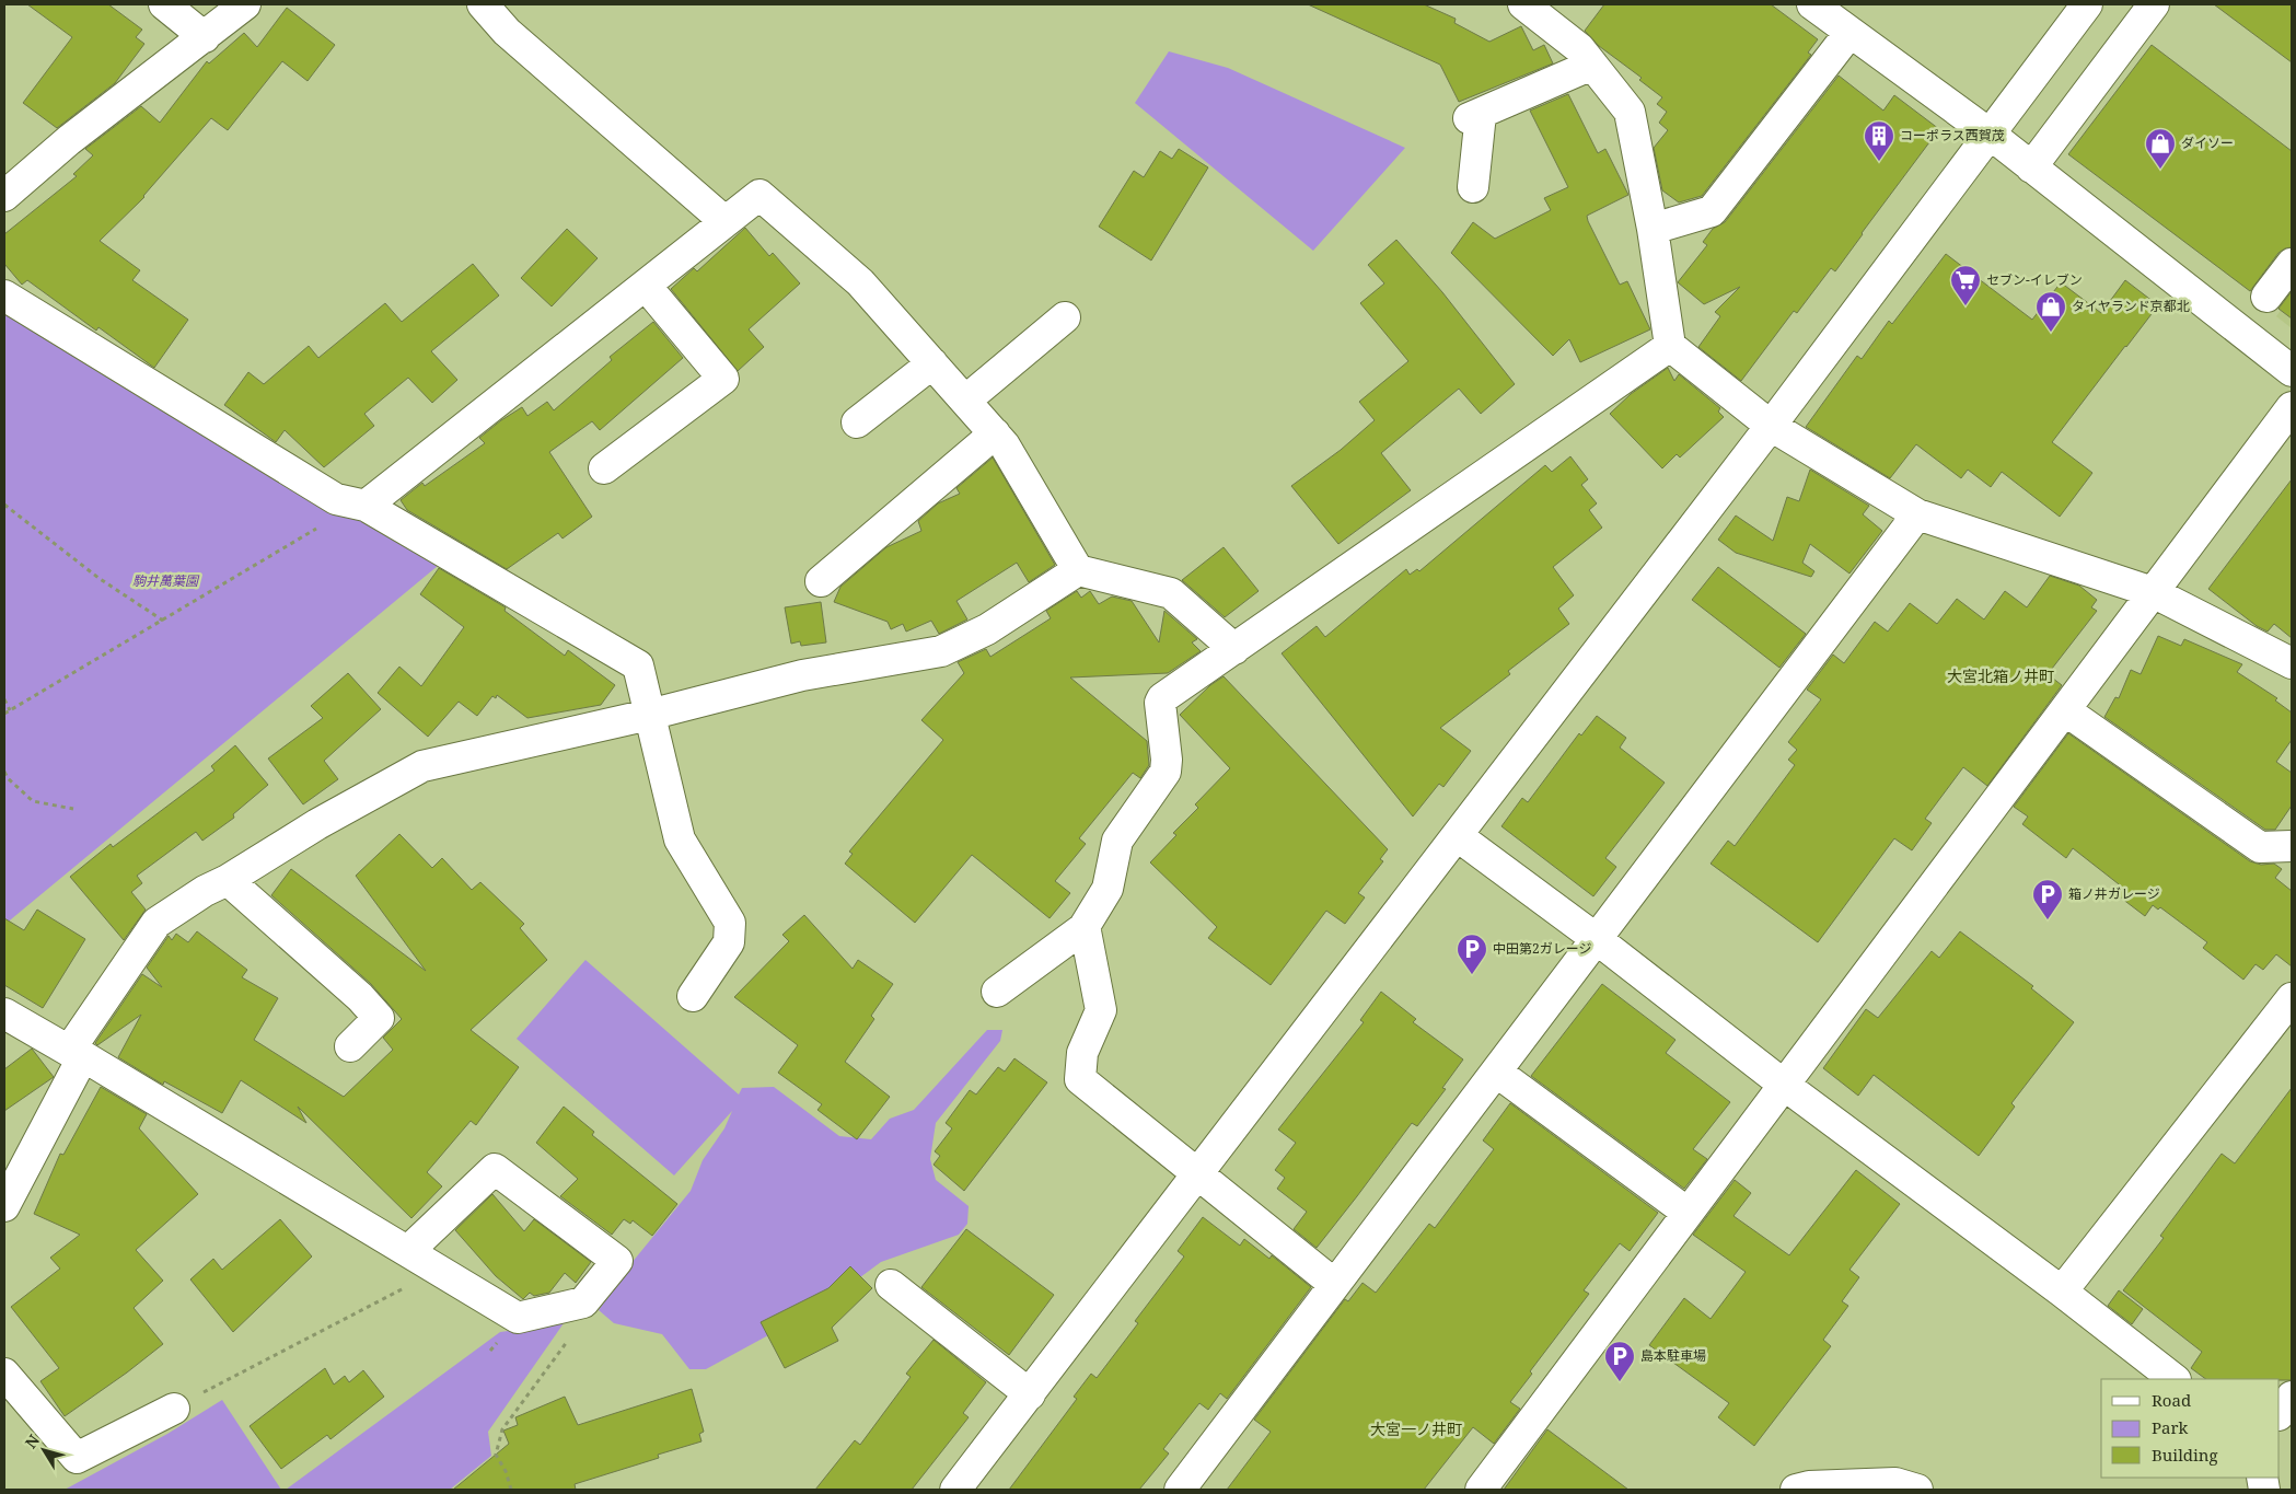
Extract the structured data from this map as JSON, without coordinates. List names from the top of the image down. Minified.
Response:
{"districts":["大宮北箱ノ井町","大宮一ノ井町"],"parks":["駒井萬葉園"],"places":{"building":["コーポラス西賀茂"],"shop":["ダイソー","タイヤランド京都北"],"supermarket":["セブン-イレブン"],"parking":["箱ノ井ガレージ","中田第2ガレージ","島本駐車場"]},"legend":["Road","Park","Building"],"north":"top left"}
